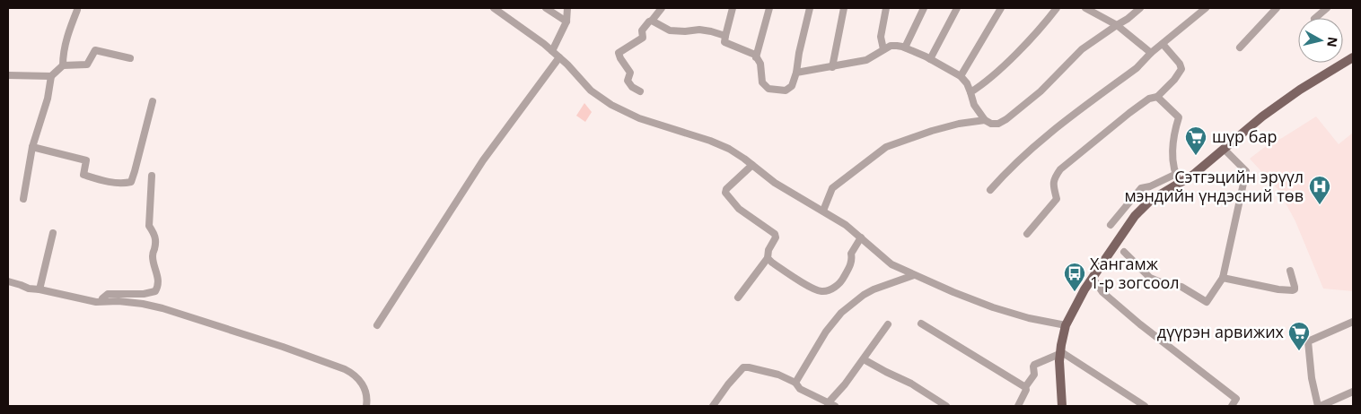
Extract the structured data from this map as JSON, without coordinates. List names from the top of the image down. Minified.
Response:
{"places":{"supermarket":["шүр бар","дүүрэн арвижих"],"hospital":["Сэтгэцийн эрүүл мэндийн үндэсний төв"],"bus stop":["Хангамж 1-р зогсоол"]},"north":"right"}
